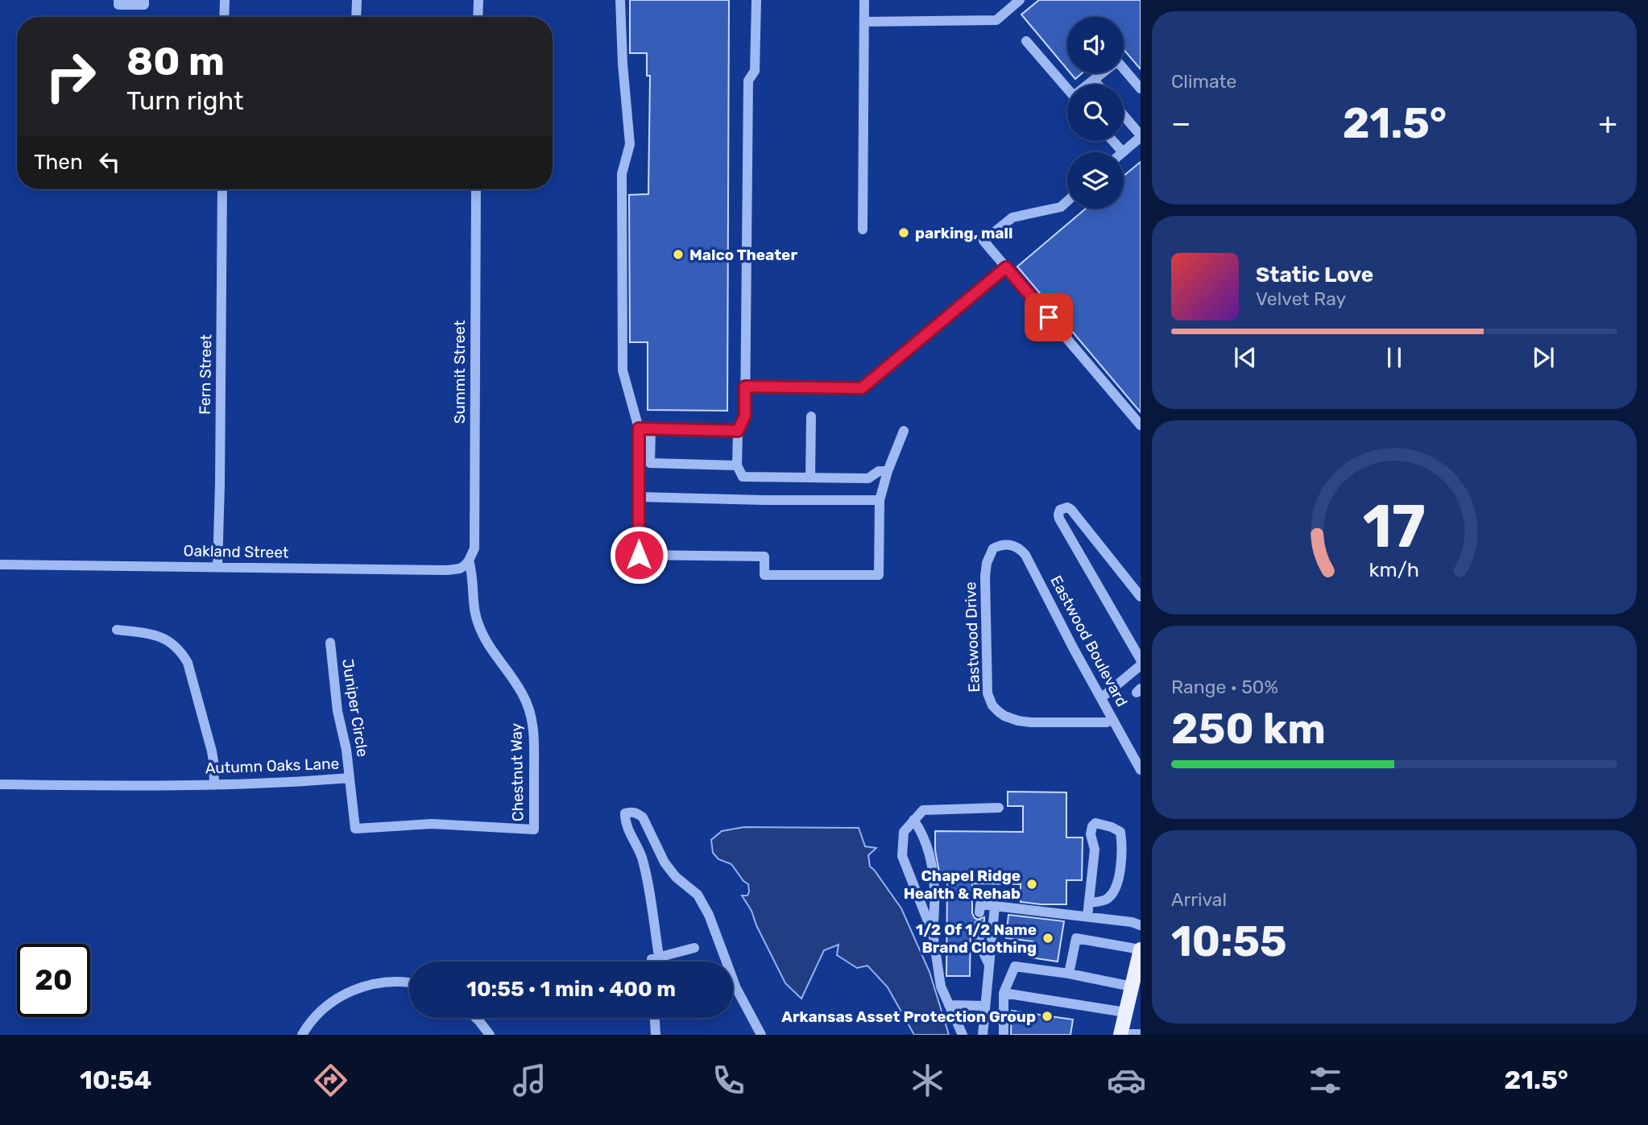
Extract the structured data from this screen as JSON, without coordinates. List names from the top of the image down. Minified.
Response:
{"streets":{"street":["Summit Street","Fern Street","Oakland Street","Eastwood Drive","Eastwood Boulevard","Juniper Circle","Autumn Oaks Lane","Chestnut Way"]},"crossings":[["Summit Street","Oakland Street"],["Summit Street","Chestnut Way"],["Fern Street","Oakland Street"],["Oakland Street","Chestnut Way"],["Eastwood Drive","Eastwood Boulevard"],["Juniper Circle","Autumn Oaks Lane"],["Autumn Oaks Lane","Chestnut Way"]],"places":["parking, mall","Malco Theater","Chapel Ridge Health & Rehab","1/2 Of 1/2 Name Brand Clothing","Arkansas Asset Protection Group"],"page":{"tile":["Climate",["Range · 50%","250 km"],["Arrival","10:55"]],"turn":["80 m","Turn right"],"heat":["−","21.5°","+"],"then":"Then","song":["Static Love","Velvet Ray"],"limit":"20","trip":"10:55 · 1 min · 400 m","tabs":["10:54","21.5°"],"gauge":["17","km/h"]}}
